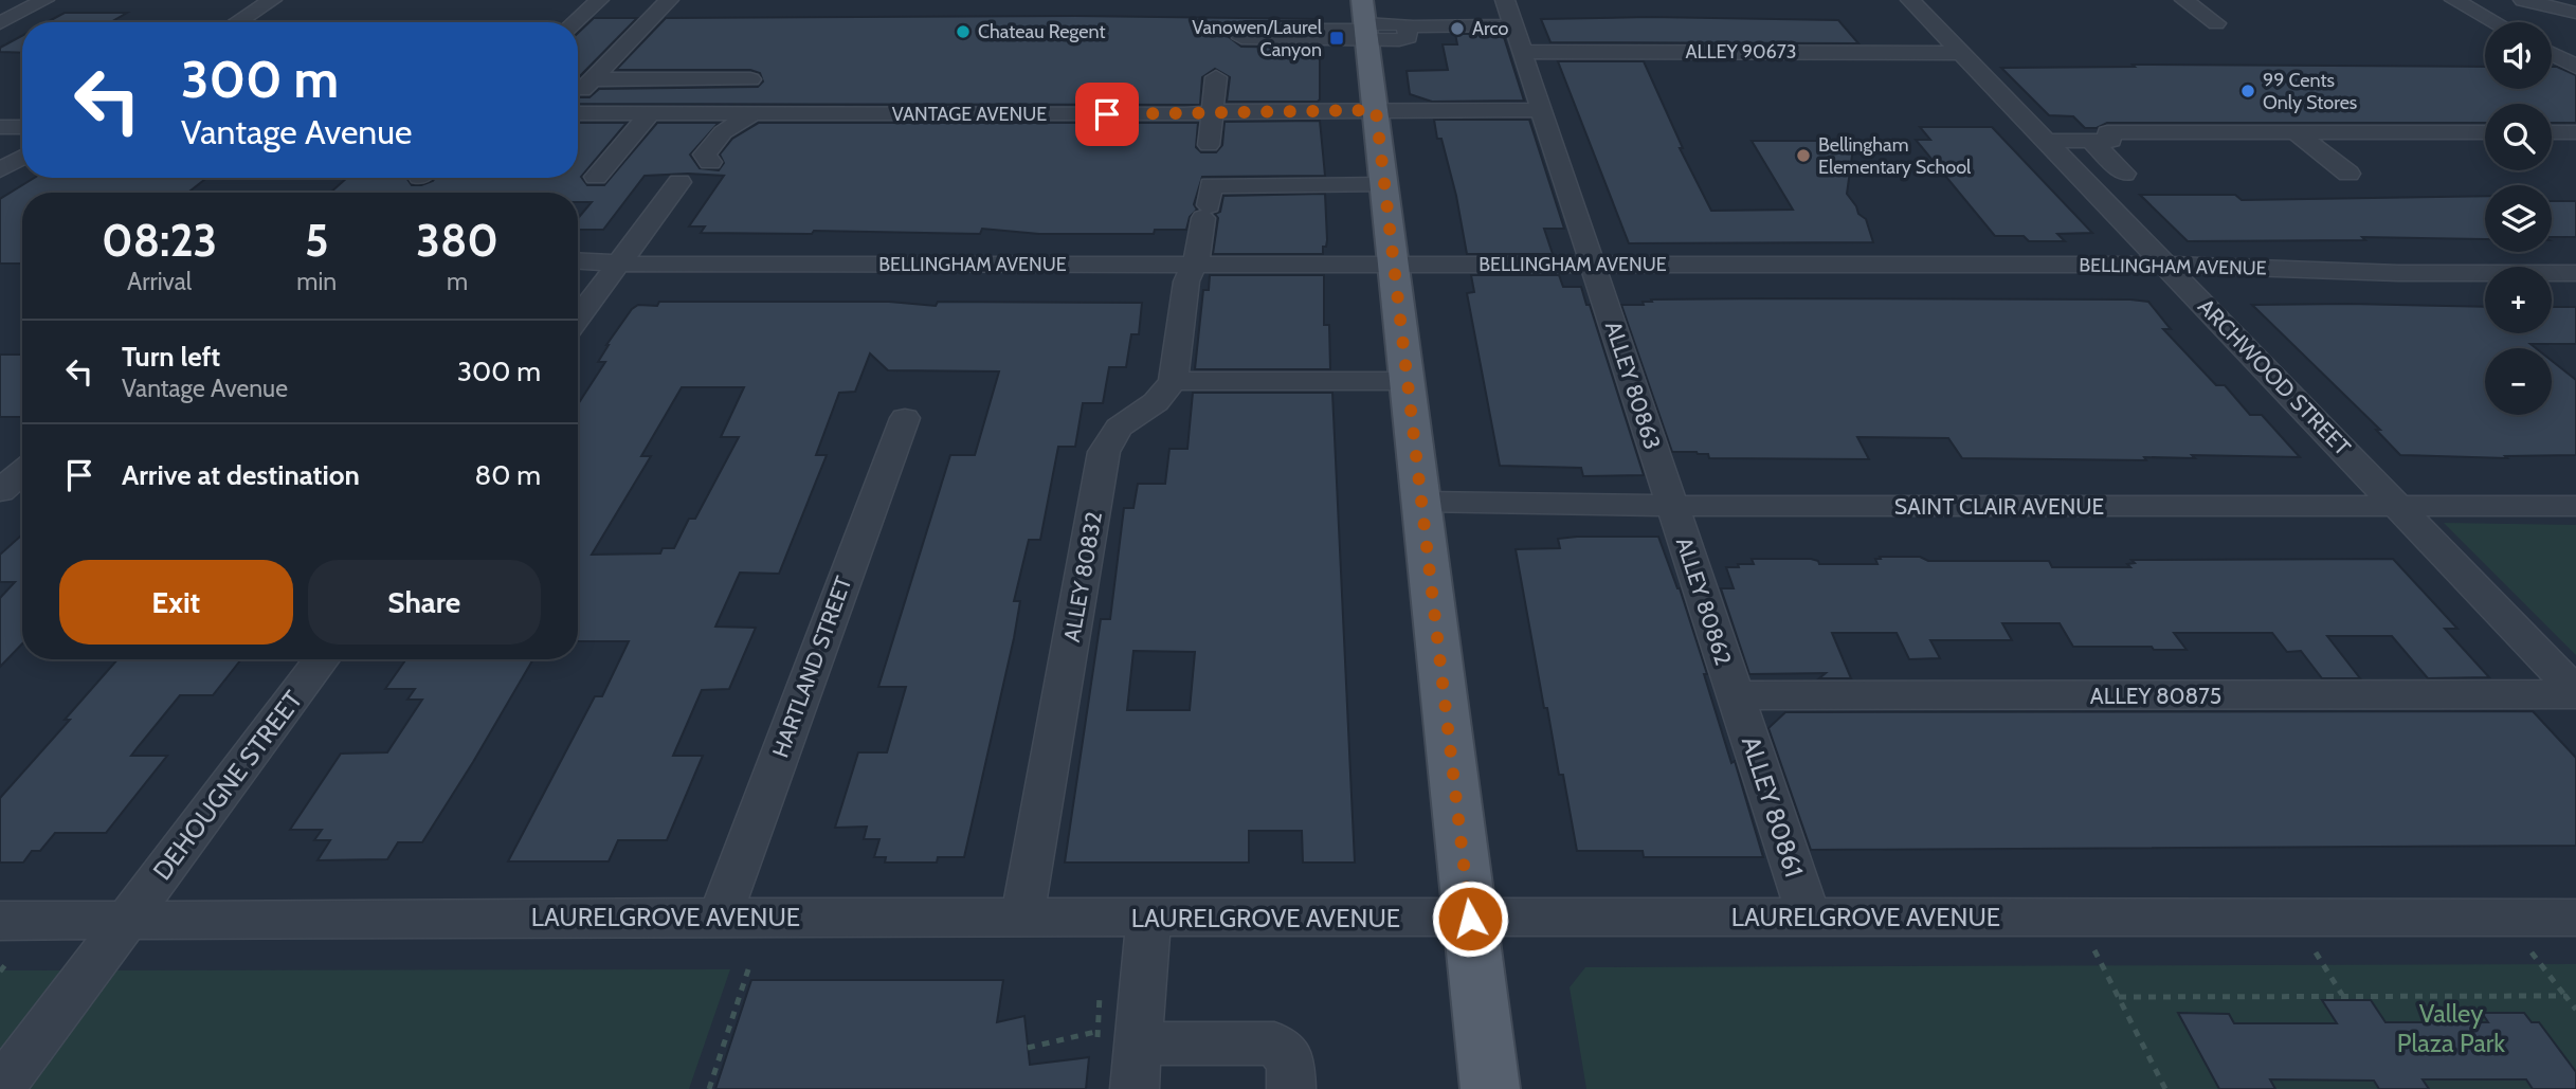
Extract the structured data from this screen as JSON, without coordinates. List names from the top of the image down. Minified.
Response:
{"streets":{"street":["ALLEY 90673","VANTAGE AVENUE","BELLINGHAM AVENUE","ARCHWOOD STREET","ALLEY 80863","SAINT CLAIR AVENUE","ALLEY 80832","ALLEY 80862","HARTLAND STREET","ALLEY 80875","DEHOUGNE STREET","ALLEY 80861","LAURELGROVE AVENUE"]},"crossings":[["ALLEY 90673","ARCHWOOD STREET"],["ALLEY 90673","ALLEY 80863"],["VANTAGE AVENUE","ALLEY 80863"],["BELLINGHAM AVENUE","ARCHWOOD STREET"],["BELLINGHAM AVENUE","ALLEY 80863"],["ARCHWOOD STREET","SAINT CLAIR AVENUE"],["ARCHWOOD STREET","ALLEY 80875"],["ALLEY 80863","SAINT CLAIR AVENUE"],["ALLEY 80863","ALLEY 80862"],["SAINT CLAIR AVENUE","ALLEY 80862"],["ALLEY 80832","LAURELGROVE AVENUE"],["ALLEY 80862","ALLEY 80875"],["ALLEY 80862","ALLEY 80861"],["HARTLAND STREET","LAURELGROVE AVENUE"],["ALLEY 80875","ALLEY 80861"],["DEHOUGNE STREET","LAURELGROVE AVENUE"],["ALLEY 80861","LAURELGROVE AVENUE"]],"parks":["Valley Plaza Park"],"places":{"other":["Arco","Chateau Regent","99 Cents Only Stores","Bellingham Elementary School"],"transit":["Vanowen/Laurel Canyon"]},"page":{"map_buttons":["+","−"],"turn":["300 m","Vantage Avenue"],"eta":["08:23","Arrival","5","min","380","m"],"list":[{"name":"Turn left","note":"Vantage Avenue","value":"300 m"},{"name":"Arrive at destination","value":"80 m"}],"buttons":["Exit","Share"]}}
